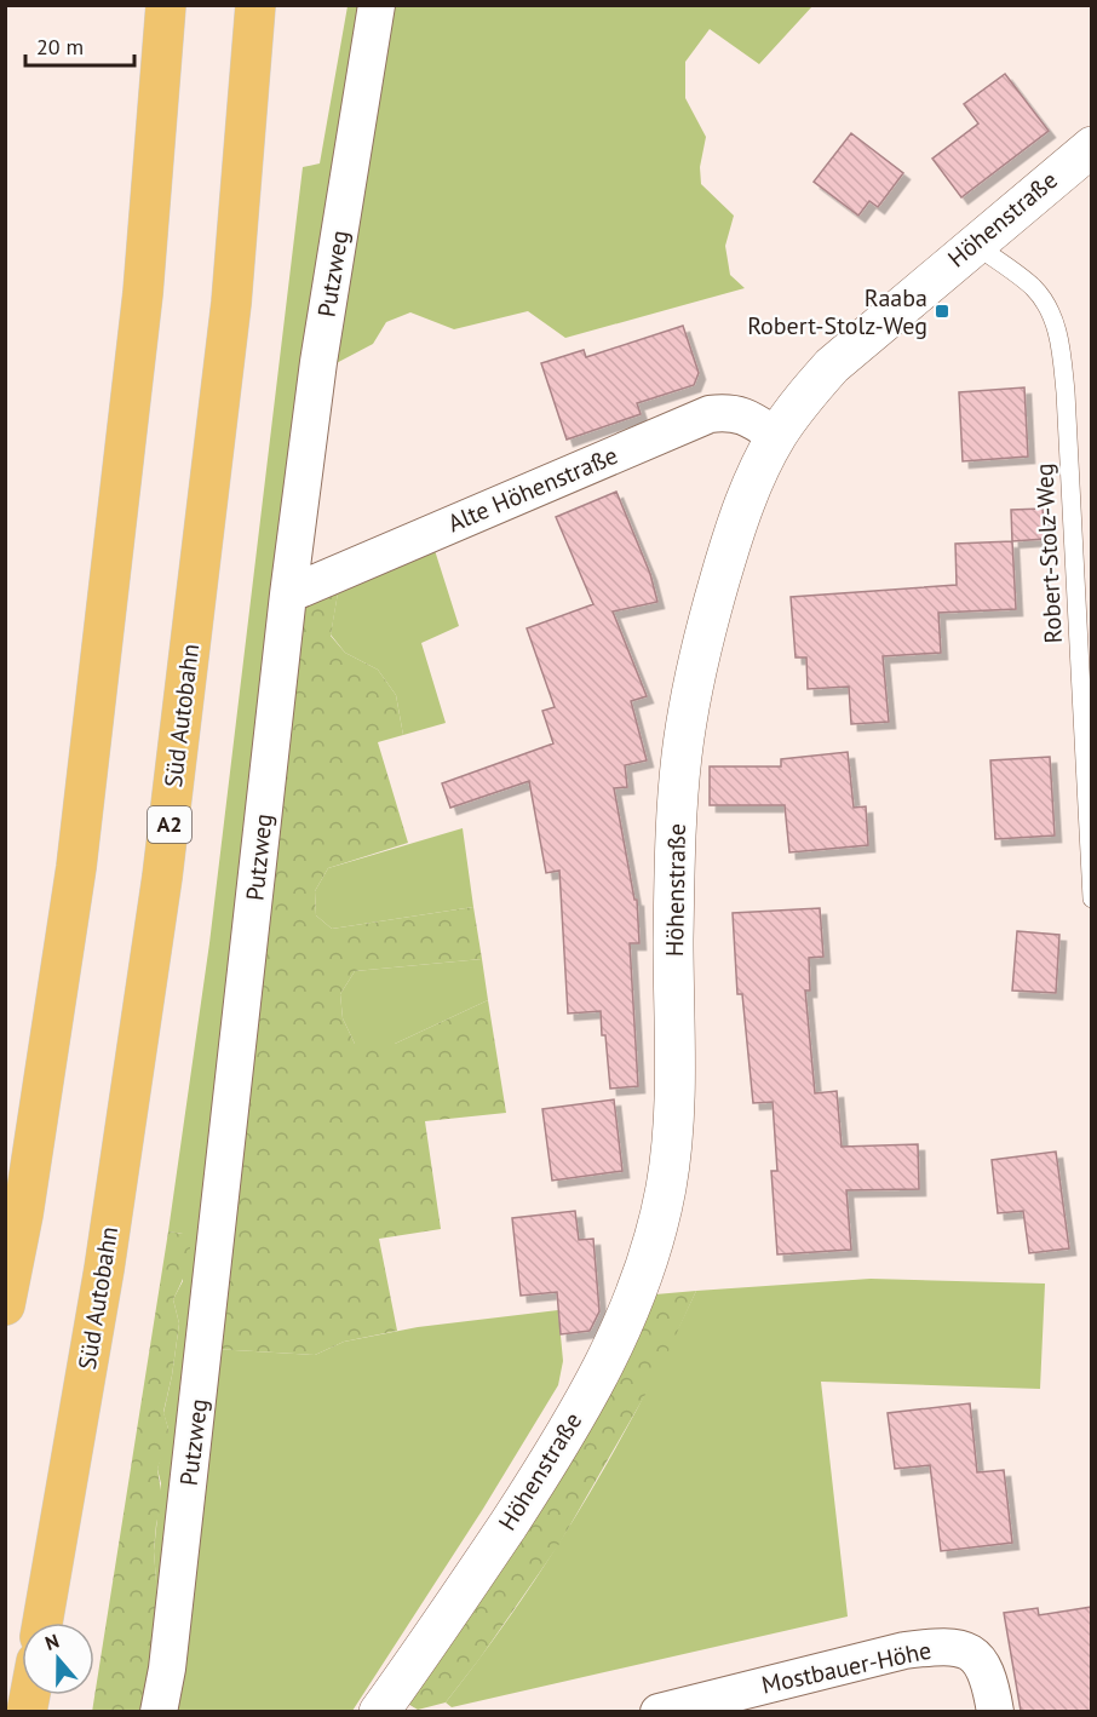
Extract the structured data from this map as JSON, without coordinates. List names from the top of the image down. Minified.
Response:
{"streets":{"highway":["Süd Autobahn","A2"],"street":["Höhenstraße","Putzweg","Alte Höhenstraße","Mostbauer-Höhe"],"lane":["Robert-Stolz-Weg"]},"crossings":[["Höhenstraße","Alte Höhenstraße"],["Höhenstraße","Robert-Stolz-Weg"],["Putzweg","Alte Höhenstraße"]],"places":{"transit":["Raaba Robert-Stolz-Weg"]},"scale_bar":"20 m","north":"top"}
